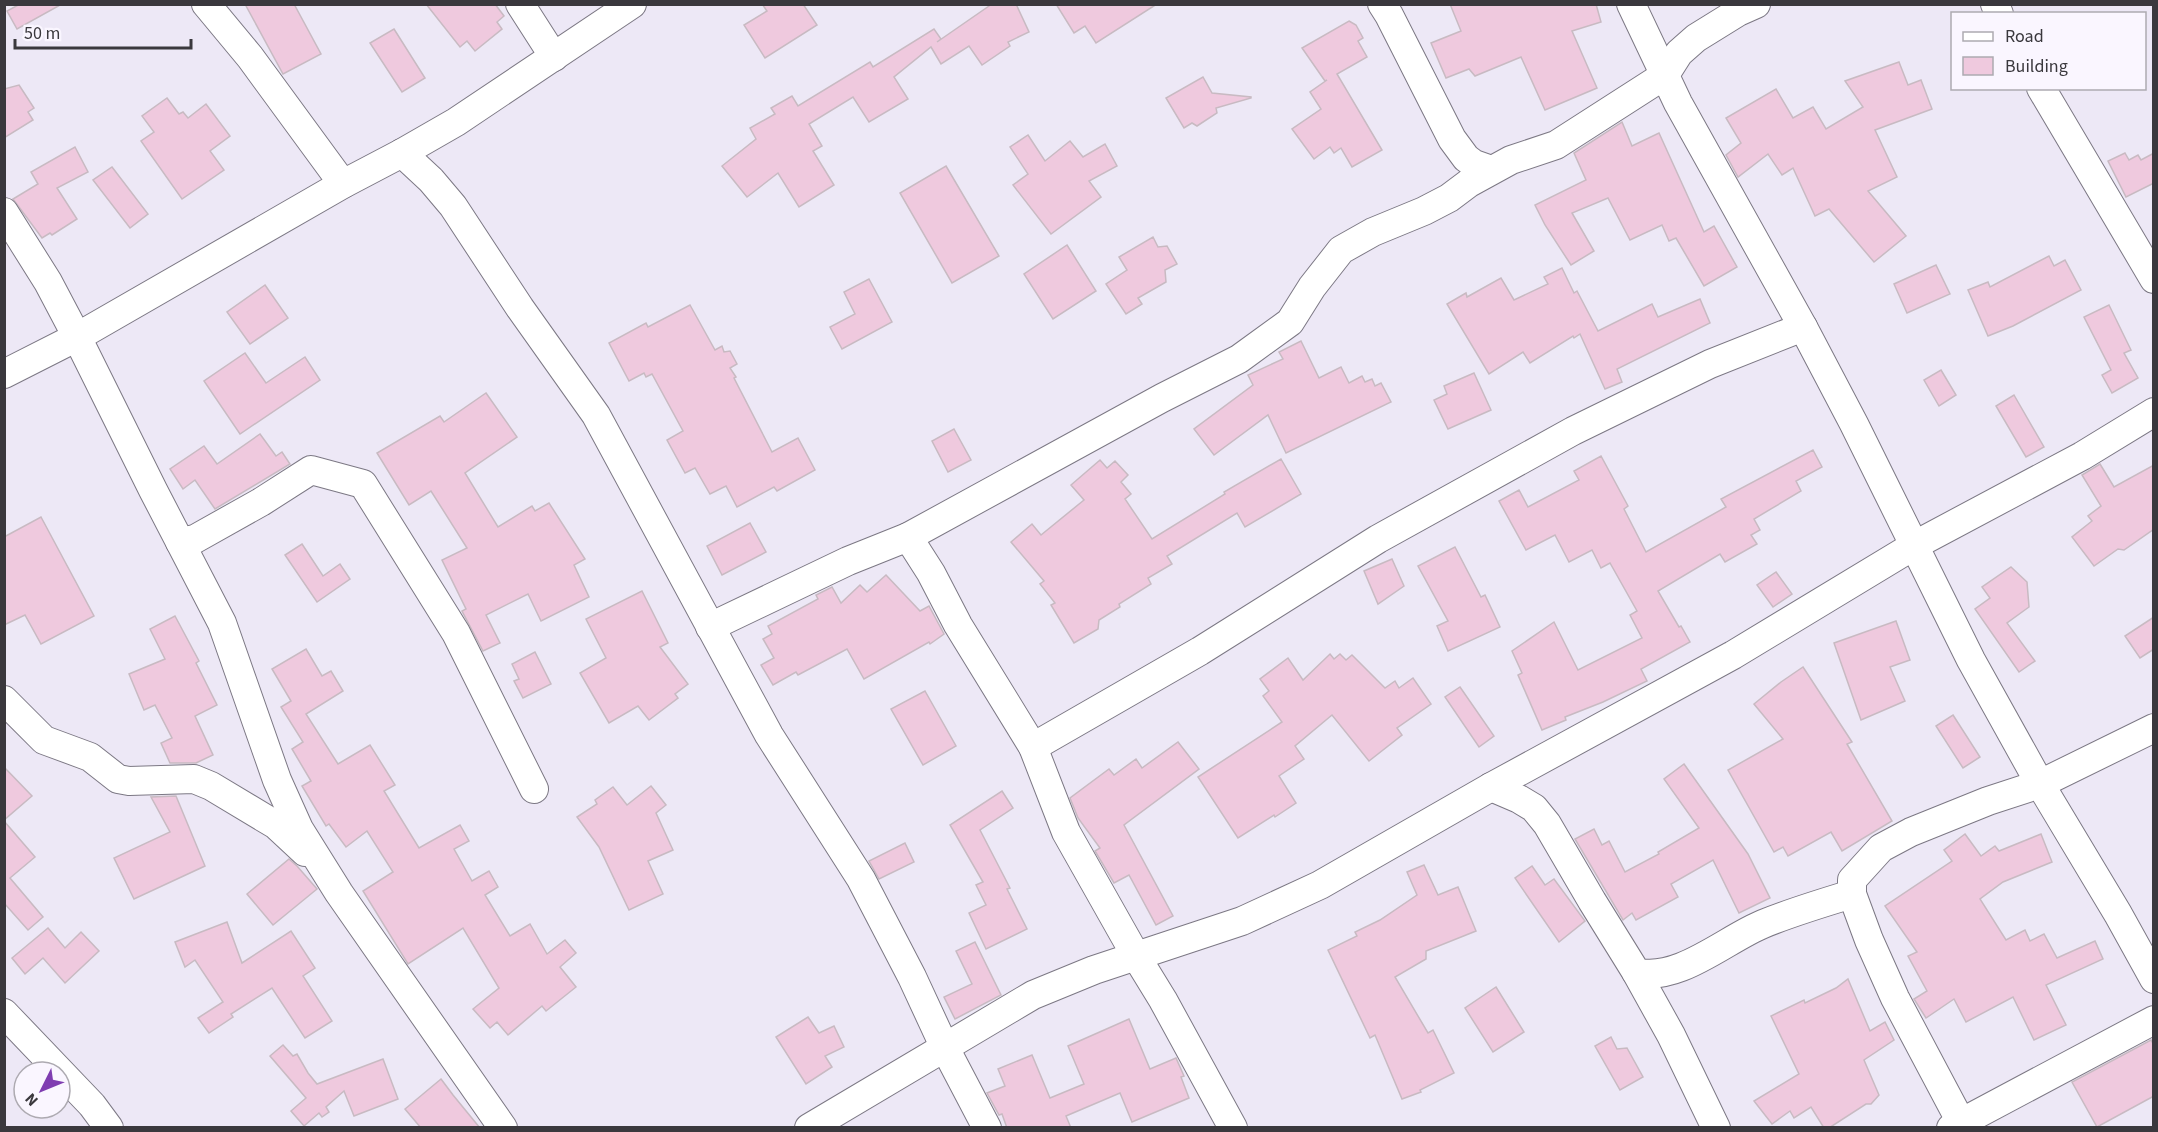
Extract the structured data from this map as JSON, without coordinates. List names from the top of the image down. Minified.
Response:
{"legend":["Road","Building"],"scale_bar":"50 m","north":"bottom left"}
